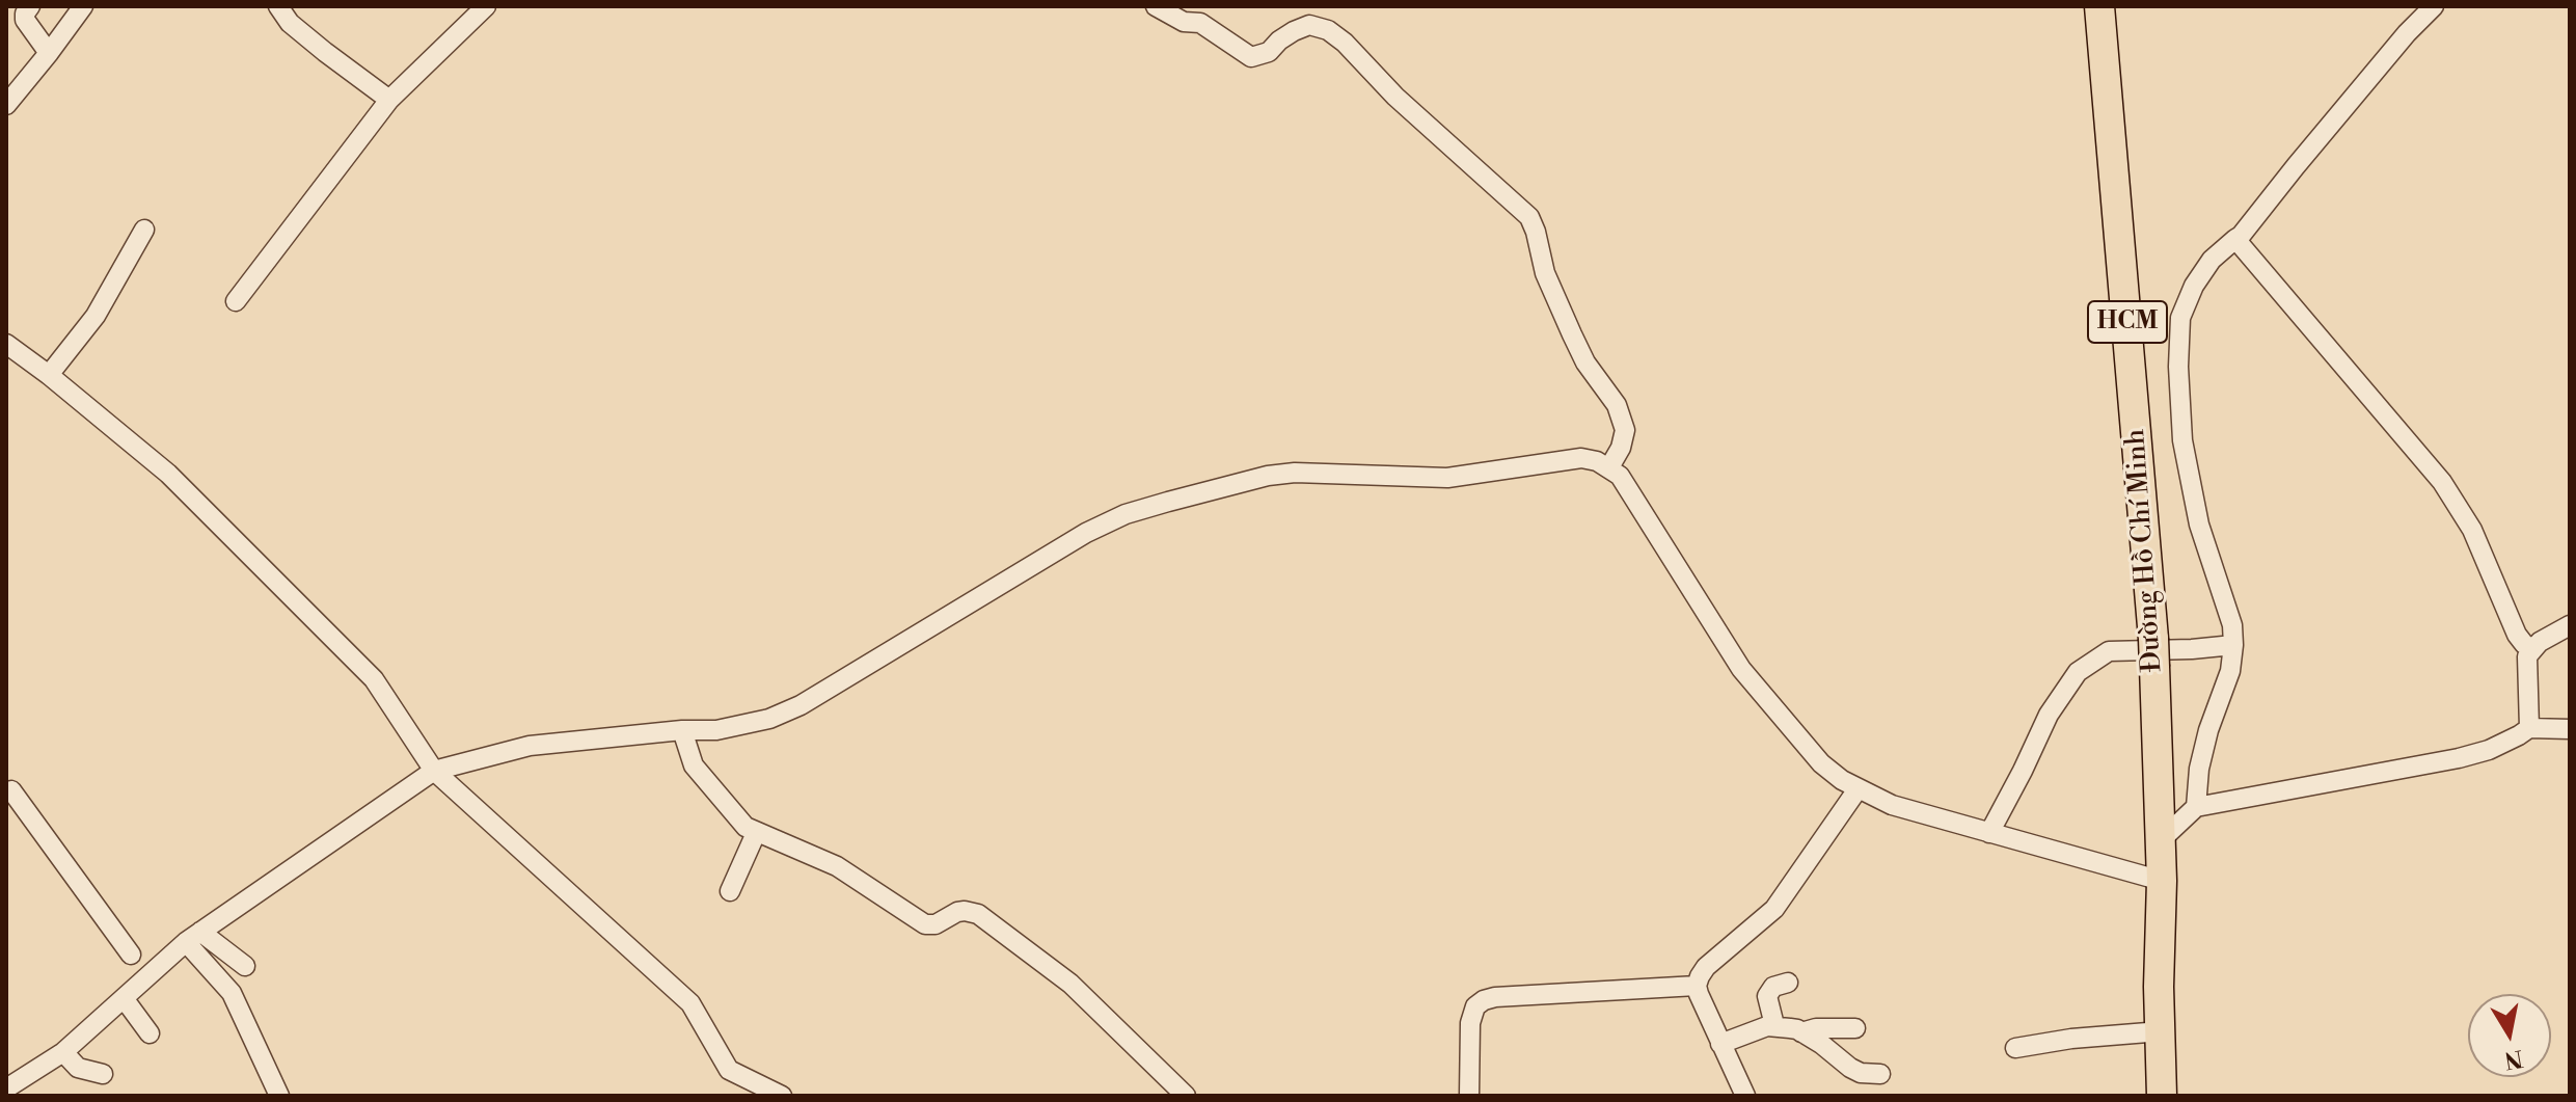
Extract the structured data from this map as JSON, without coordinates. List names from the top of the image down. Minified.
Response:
{"streets":{"highway":["HCM","Đường Hồ Chí Minh"]},"north":"bottom"}
